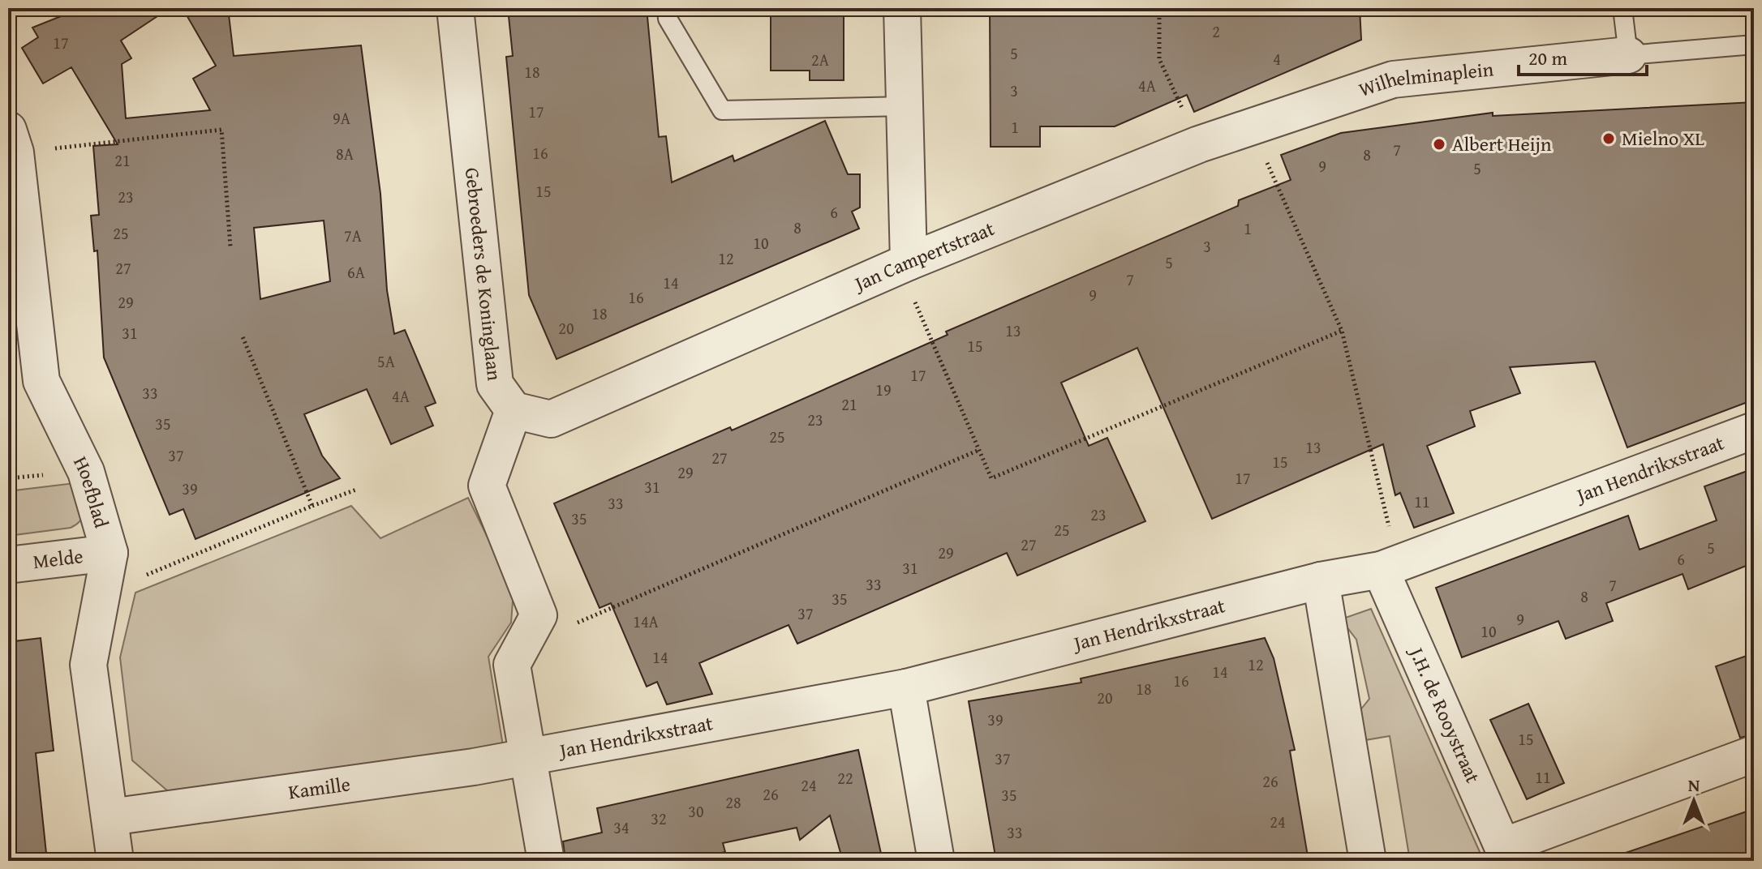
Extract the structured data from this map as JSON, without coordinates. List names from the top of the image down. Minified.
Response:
{"streets":{"street":["Wilhelminaplein","Jan Campertstraat","Gebroeders de Koninglaan","Jan Hendrikxstraat","Hoefblad","Melde","J.H. de Rooystraat","Kamille"]},"crossings":[["Wilhelminaplein","Jan Campertstraat"],["Jan Campertstraat","Gebroeders de Koninglaan"],["Jan Hendrikxstraat","J.H. de Rooystraat"],["Jan Hendrikxstraat","Kamille"],["Hoefblad","Melde"],["Hoefblad","Kamille"]],"places":["Mielno XL","Albert Heijn"],"house_numbers":["2","17","5","4","2A","18","4A","3","17","9A","1","7","16","8A","8","21","9","5","15","23","6","8","1","25","7A","10","3","12","5","27","6A","7","14","9","16","29","18","20","13","31","15","5A","17","19","33","4A","21","23","35","25","13","37","27","15","29","17","31","39","11","33","23","35","25","27","5","29","6","31","33","7","8","35","37","9","14A","10","14","12","14","16","18","20","39","15","37","11","22","26","24","26","35","28","30","32","24","34","33"],"scale_bar":"20 m","north":"top"}
